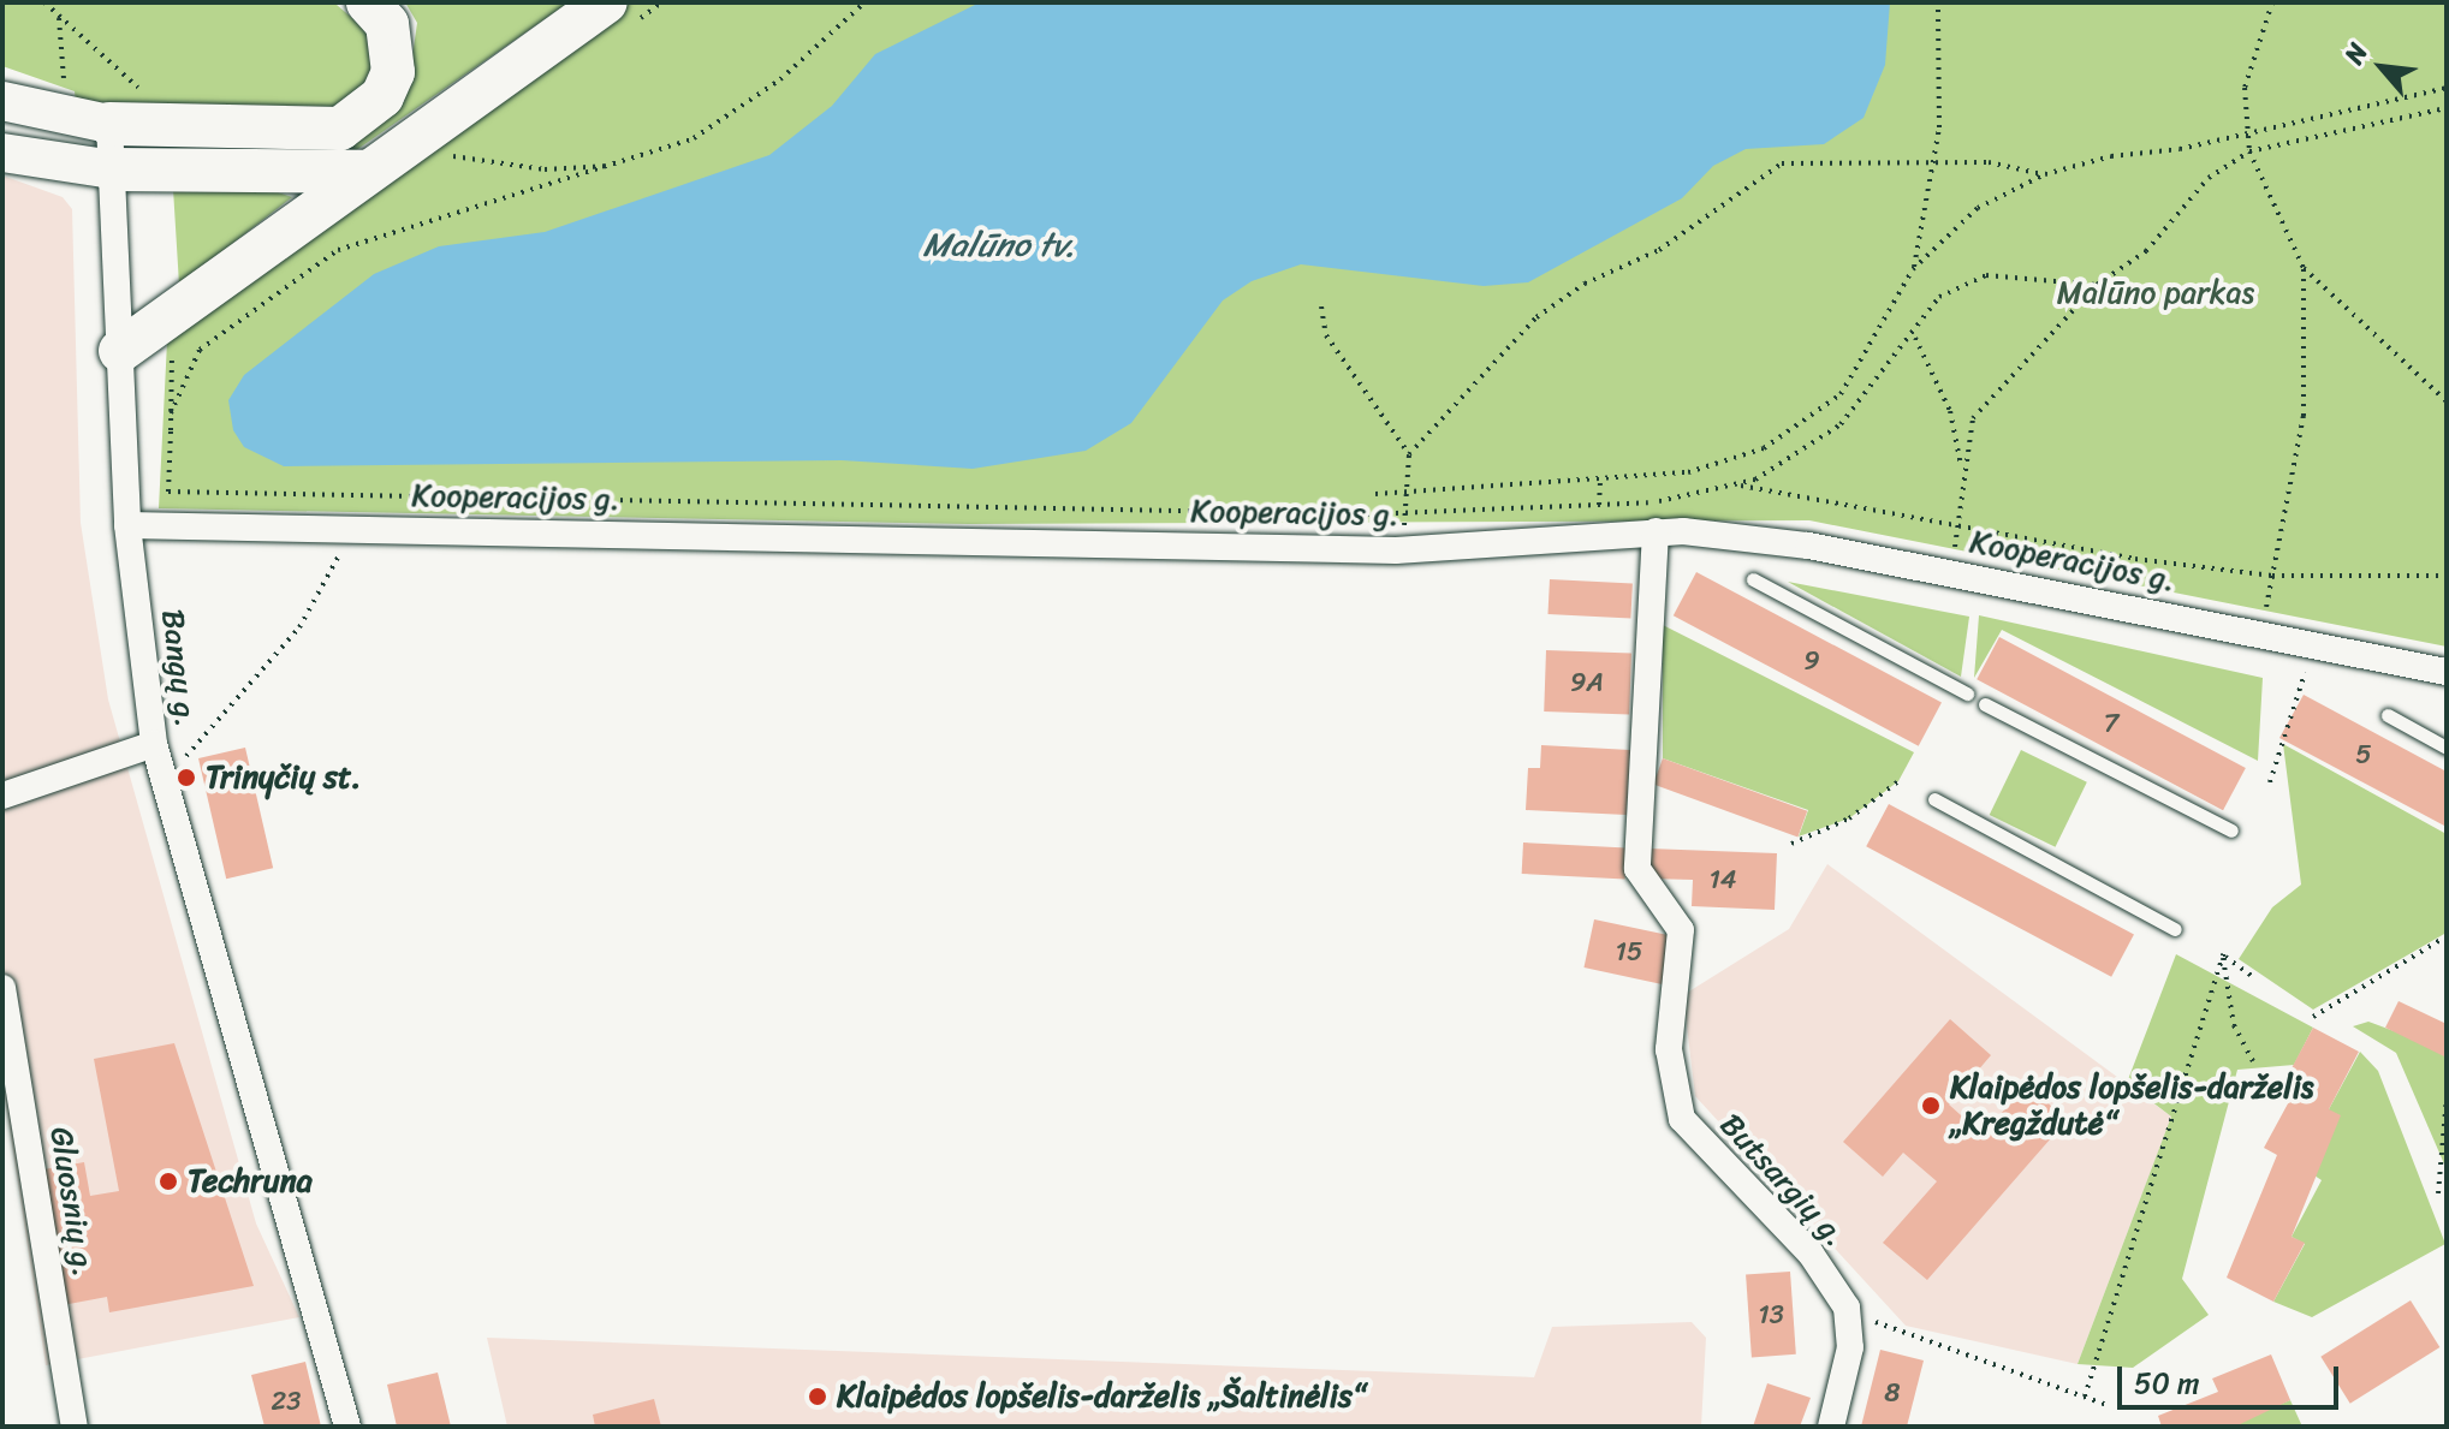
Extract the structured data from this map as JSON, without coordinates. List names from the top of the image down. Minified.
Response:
{"streets":{"street":["Kooperacijos g.","Bangų g.","Butsargių g.","Gluosnių g."]},"crossings":[["Kooperacijos g.","Bangų g."],["Kooperacijos g.","Butsargių g."]],"water":["Malūno tv."],"parks":["Malūno parkas"],"places":["Trinyčių st.","Klaipėdos lopšelis-darželis „Kregždutė“","Techruna","Klaipėdos lopšelis-darželis „Šaltinėlis“"],"house_numbers":["9","9A","7","5","14","15","13","8","23"],"scale_bar":"50 m","north":"top left"}
